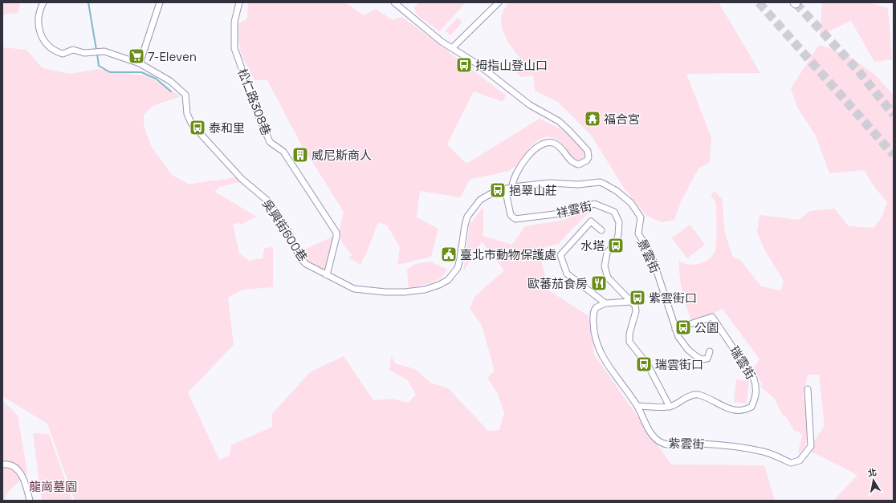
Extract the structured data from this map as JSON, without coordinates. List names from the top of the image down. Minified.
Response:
{"streets":{"street":["松仁路308巷","祥雲街","吳興街600巷","景雲街","瑞雲街","紫雲街"]},"crossings":[["松仁路308巷","吳興街600巷"],["祥雲街","吳興街600巷"],["祥雲街","景雲街"],["吳興街600巷","景雲街"],["景雲街","瑞雲街"],["瑞雲街","紫雲街"]],"parks":["龍崗墓園"],"places":{"supermarket":["7-Eleven"],"bus stop":["拇指山登山口","泰和里","挹翠山莊","水塔","紫雲街口","公園","瑞雲街口"],"temple":["福合宮"],"building":["威尼斯商人"],"public building":["臺北市動物保護處"],"restaurant":["歐蕃茄食房"]},"north":"top"}
